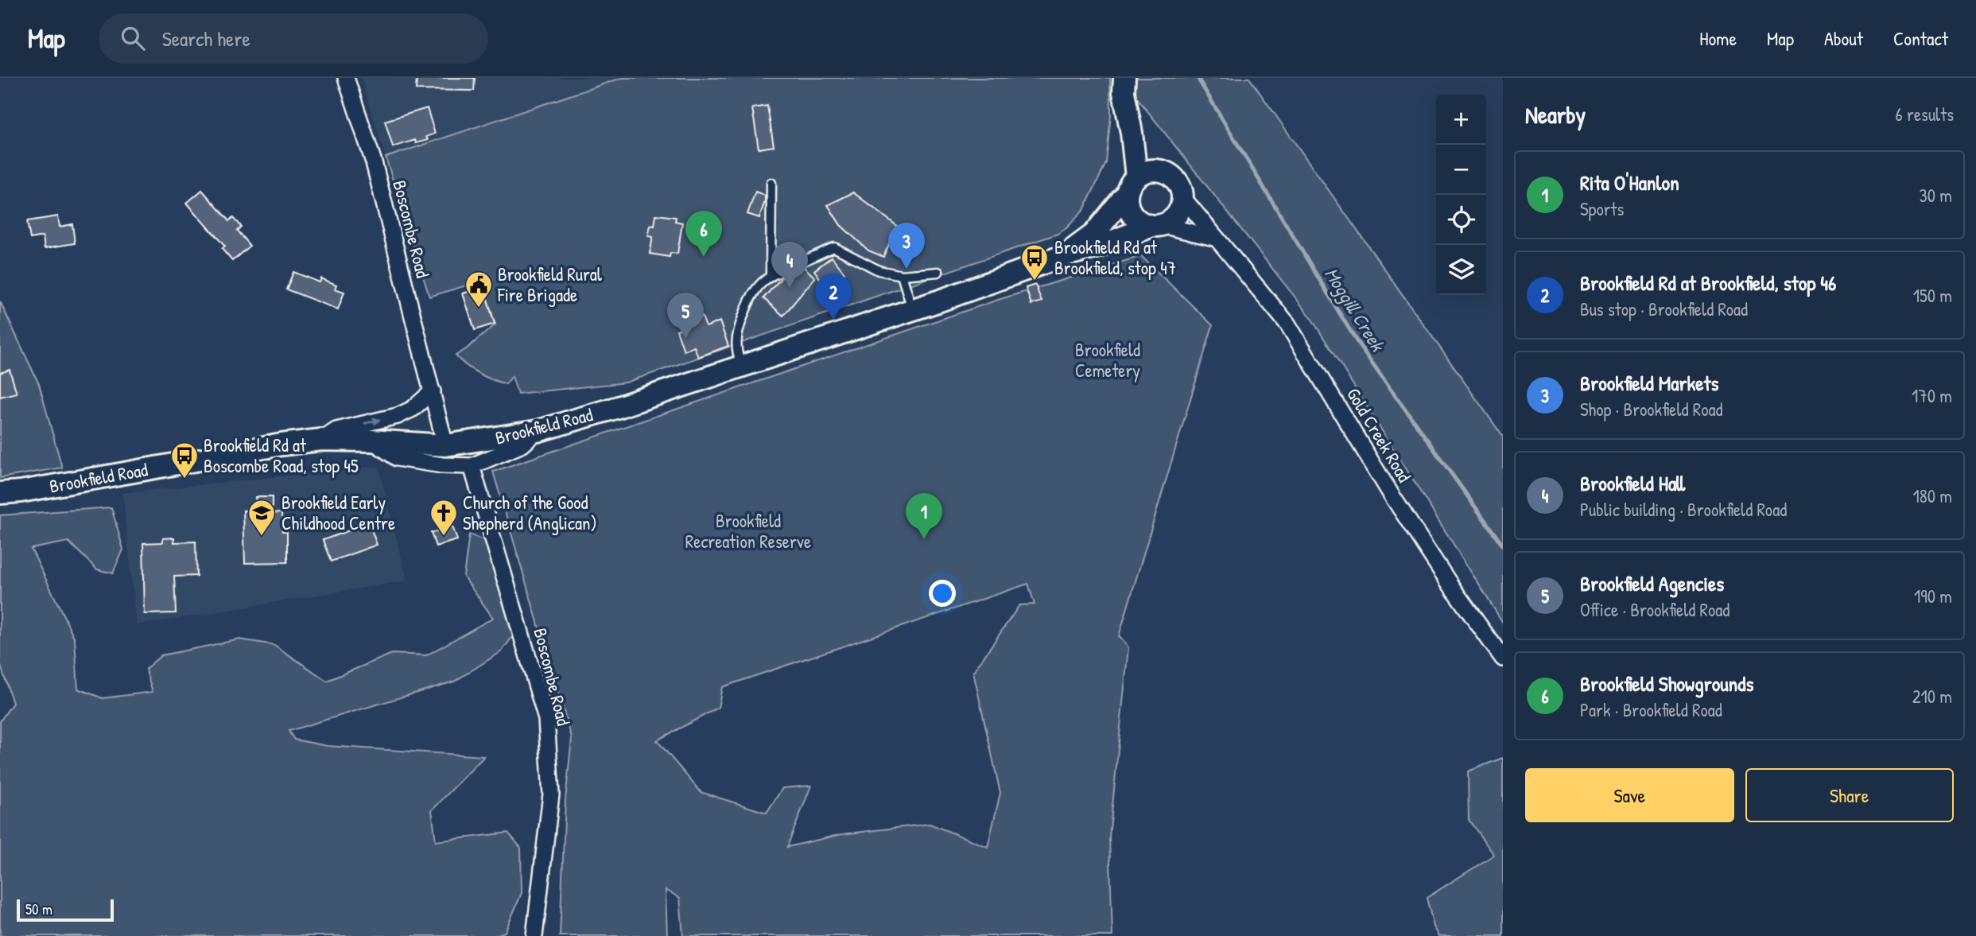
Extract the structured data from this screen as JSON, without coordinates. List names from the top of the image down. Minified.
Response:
{"streets":{"main road":["Brookfield Road"],"street":["Boscombe Road","Gold Creek Road"]},"crossings":[["Boscombe Road","Brookfield Road"],["Brookfield Road","Gold Creek Road"]],"water":["Moggill Creek"],"parks":["Brookfield Cemetery","Brookfield Recreation Reserve"],"places":{"bus stop":["Brookfield Rd at Brookfield, stop 47","Brookfield Rd at Boscombe Road, stop 45"],"public building":["Brookfield Rural Fire Brigade"],"school or university":["Brookfield Early Childhood Centre"],"church":["Church of the Good Shepherd (Anglican)"]},"scale_bar":"50 m","page":{"header":"Map","search":"Search here","nav":["Home","Map","About","Contact"],"heading":["Nearby","6 results"],"map_buttons":["+","−"],"list":[{"mark":"1","name":"Rita O'Hanlon","note":"Sports","value":"30 m"},{"mark":"2","name":"Brookfield Rd at Brookfield, stop 46","note":"Bus stop · Brookfield Road","value":"150 m"},{"mark":"3","name":"Brookfield Markets","note":"Shop · Brookfield Road","value":"170 m"},{"mark":"4","name":"Brookfield Hall","note":"Public building · Brookfield Road","value":"180 m"},{"mark":"5","name":"Brookfield Agencies","note":"Office · Brookfield Road","value":"190 m"},{"mark":"6","name":"Brookfield Showgrounds","note":"Park · Brookfield Road","value":"210 m"}],"pins":["6","3","4","2","5","1"],"buttons":["Save","Share"],"scale":"50 m"}}
